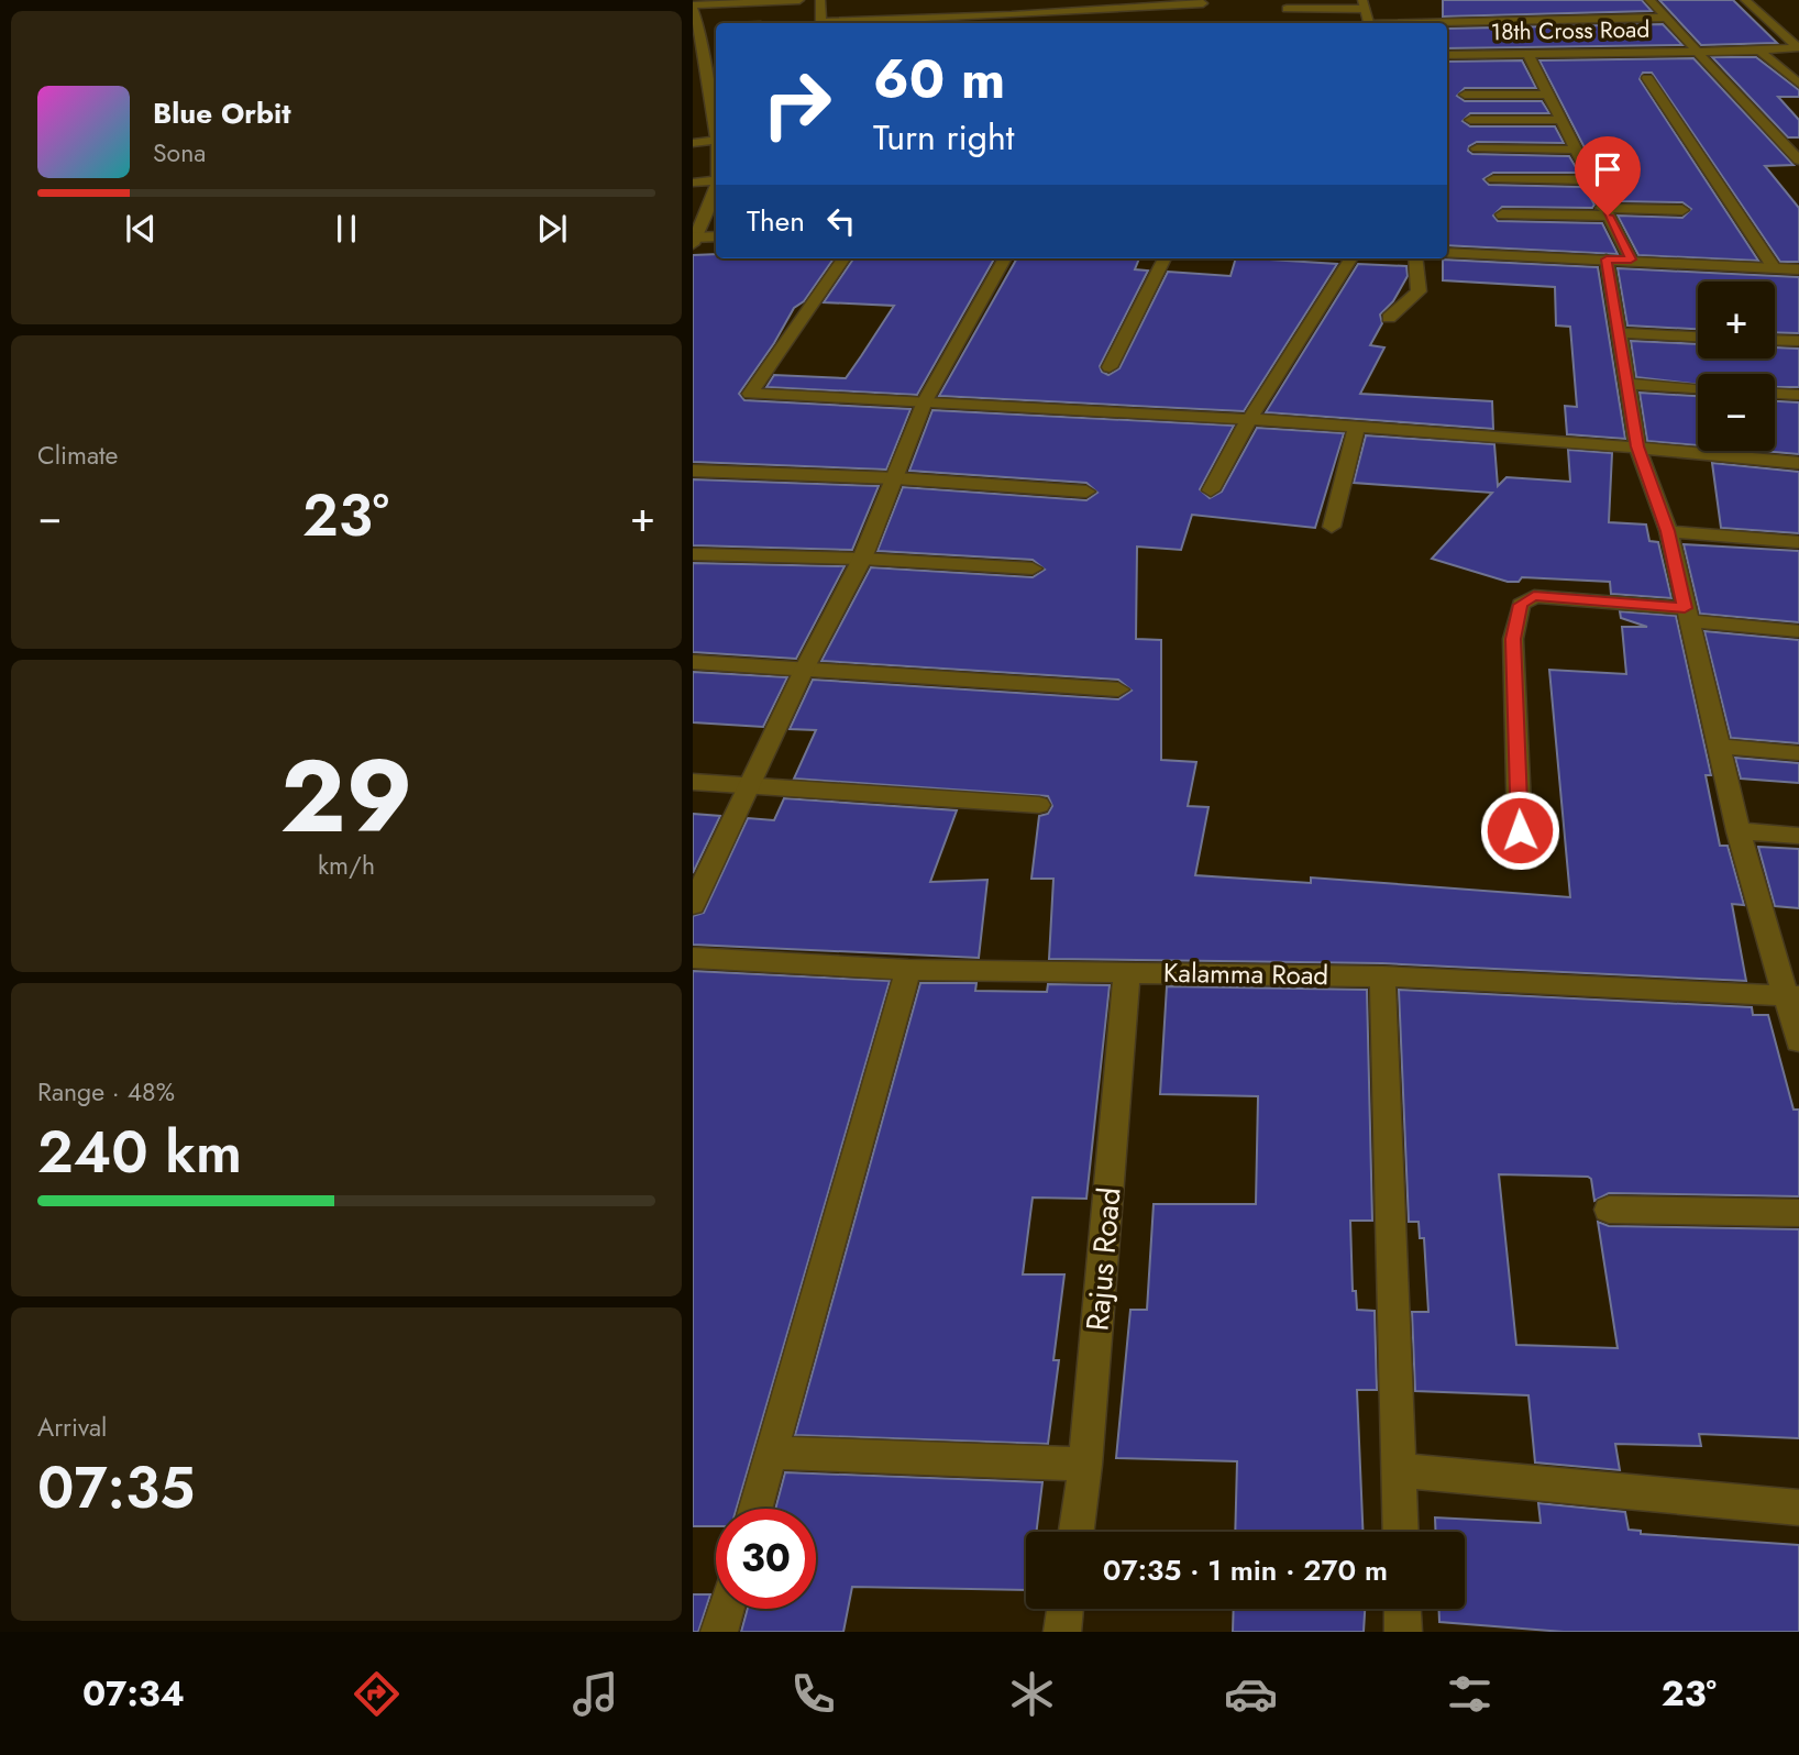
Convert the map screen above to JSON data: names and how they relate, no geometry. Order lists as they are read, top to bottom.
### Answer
{
  "streets": {
    "street": ["18th Cross Road", "Kalamma Road", "Rajus Road"]
  },
  "crossings": [
    ["Kalamma Road", "Rajus Road"]
  ],
  "page": {
    "turn": ["60 m", "Turn right"],
    "song": ["Blue Orbit", "Sona"],
    "then": "Then",
    "map_buttons": ["+", "−"],
    "tile": [
      "Climate",
      ["29", "km/h"],
      ["Range · 48%", "240 km"],
      ["Arrival", "07:35"]
    ],
    "heat": ["−", "23°", "+"],
    "limit": "30",
    "trip": "07:35 · 1 min · 270 m",
    "tabs": ["07:34", "23°"]
  }
}
